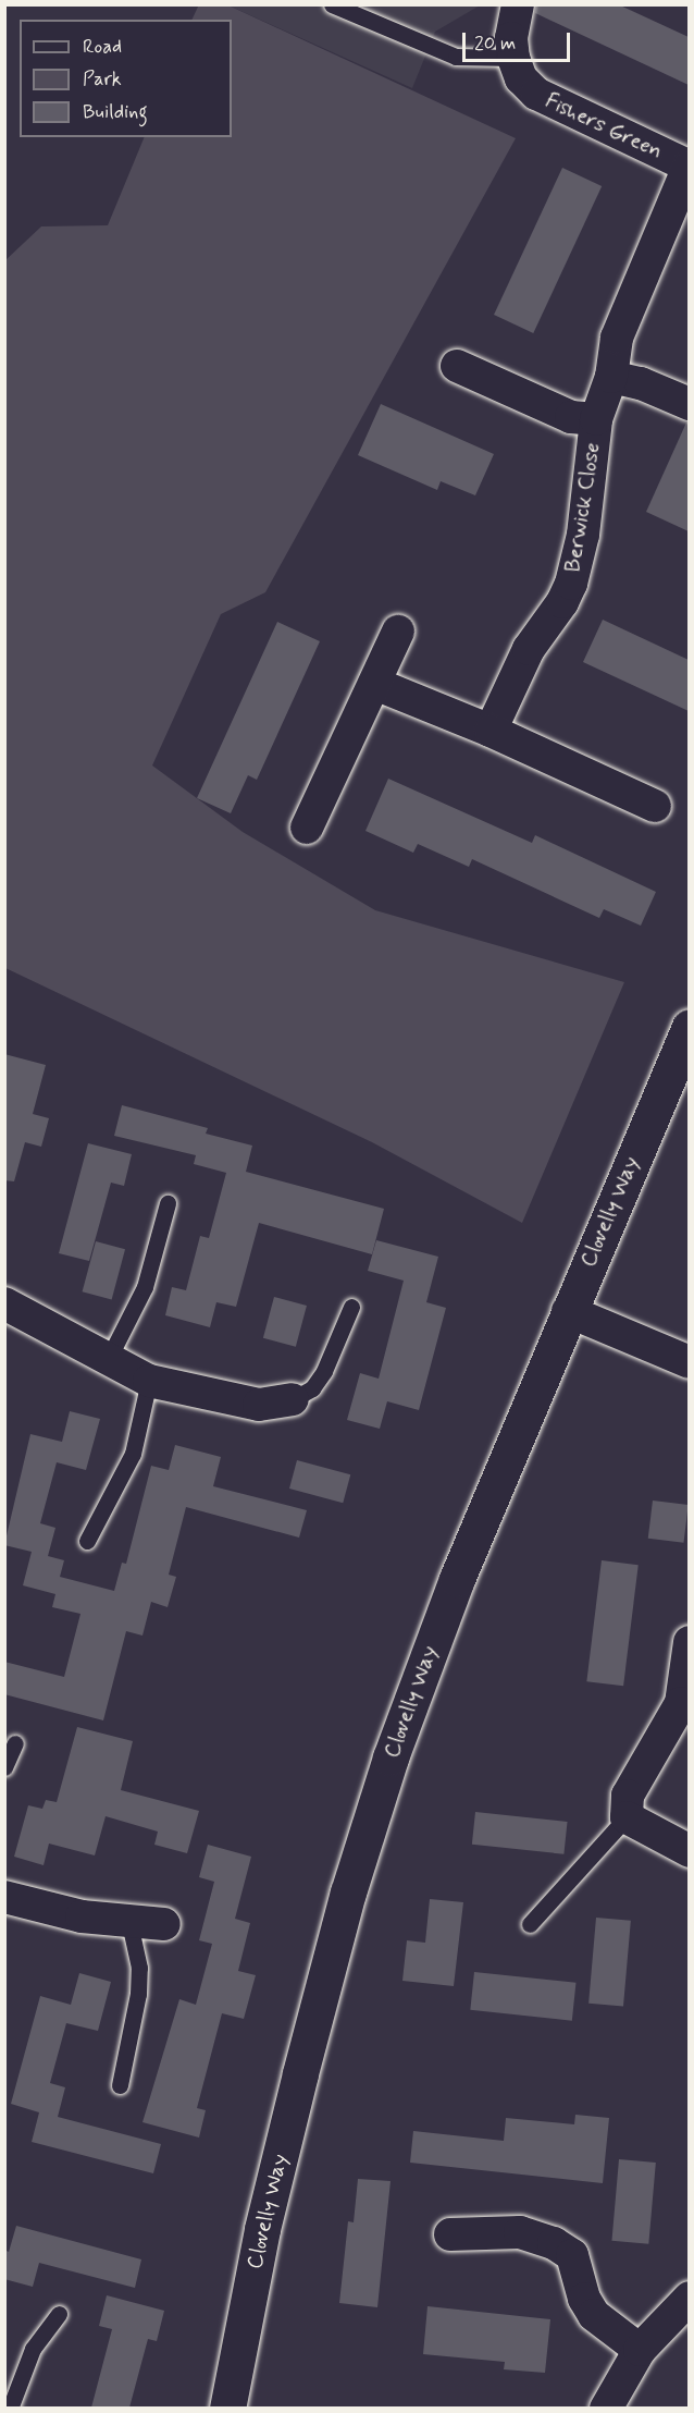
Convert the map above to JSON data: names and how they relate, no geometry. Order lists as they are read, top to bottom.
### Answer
{
  "streets": {
    "street": ["Fishers Green", "Berwick Close", "Clovelly Way"]
  },
  "crossings": [
    ["Fishers Green", "Berwick Close"]
  ],
  "legend": ["Road", "Park", "Building"],
  "scale_bar": "20 m"
}
